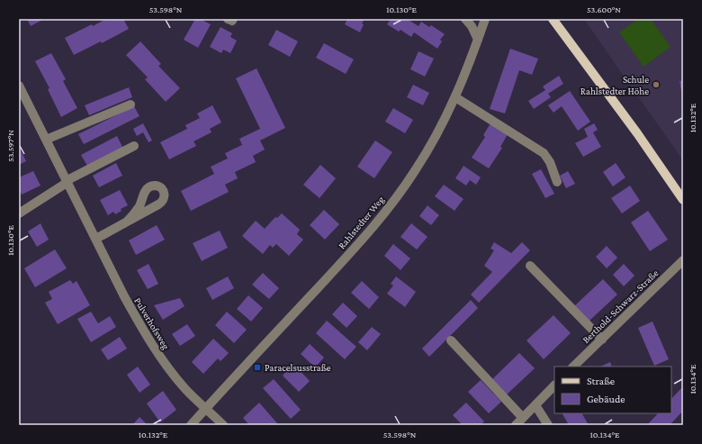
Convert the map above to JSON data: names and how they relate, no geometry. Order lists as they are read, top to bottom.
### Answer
{
  "streets": {
    "street": ["Rahlstedter Weg", "Berthold-Schwarz-Straße", "Pulverhofsweg"]
  },
  "crossings": [
    ["Rahlstedter Weg", "Pulverhofsweg"]
  ],
  "places": {
    "other": ["Schule Rahlstedter Höhe"],
    "transit": ["Paracelsusstraße"]
  },
  "legend": ["Straße", "Gebäude"],
  "coordinates": [
    "53.598°N",
    "10.130°E",
    "53.600°N",
    "10.132°E",
    "53.597°N",
    "10.134°E"
  ]
}
